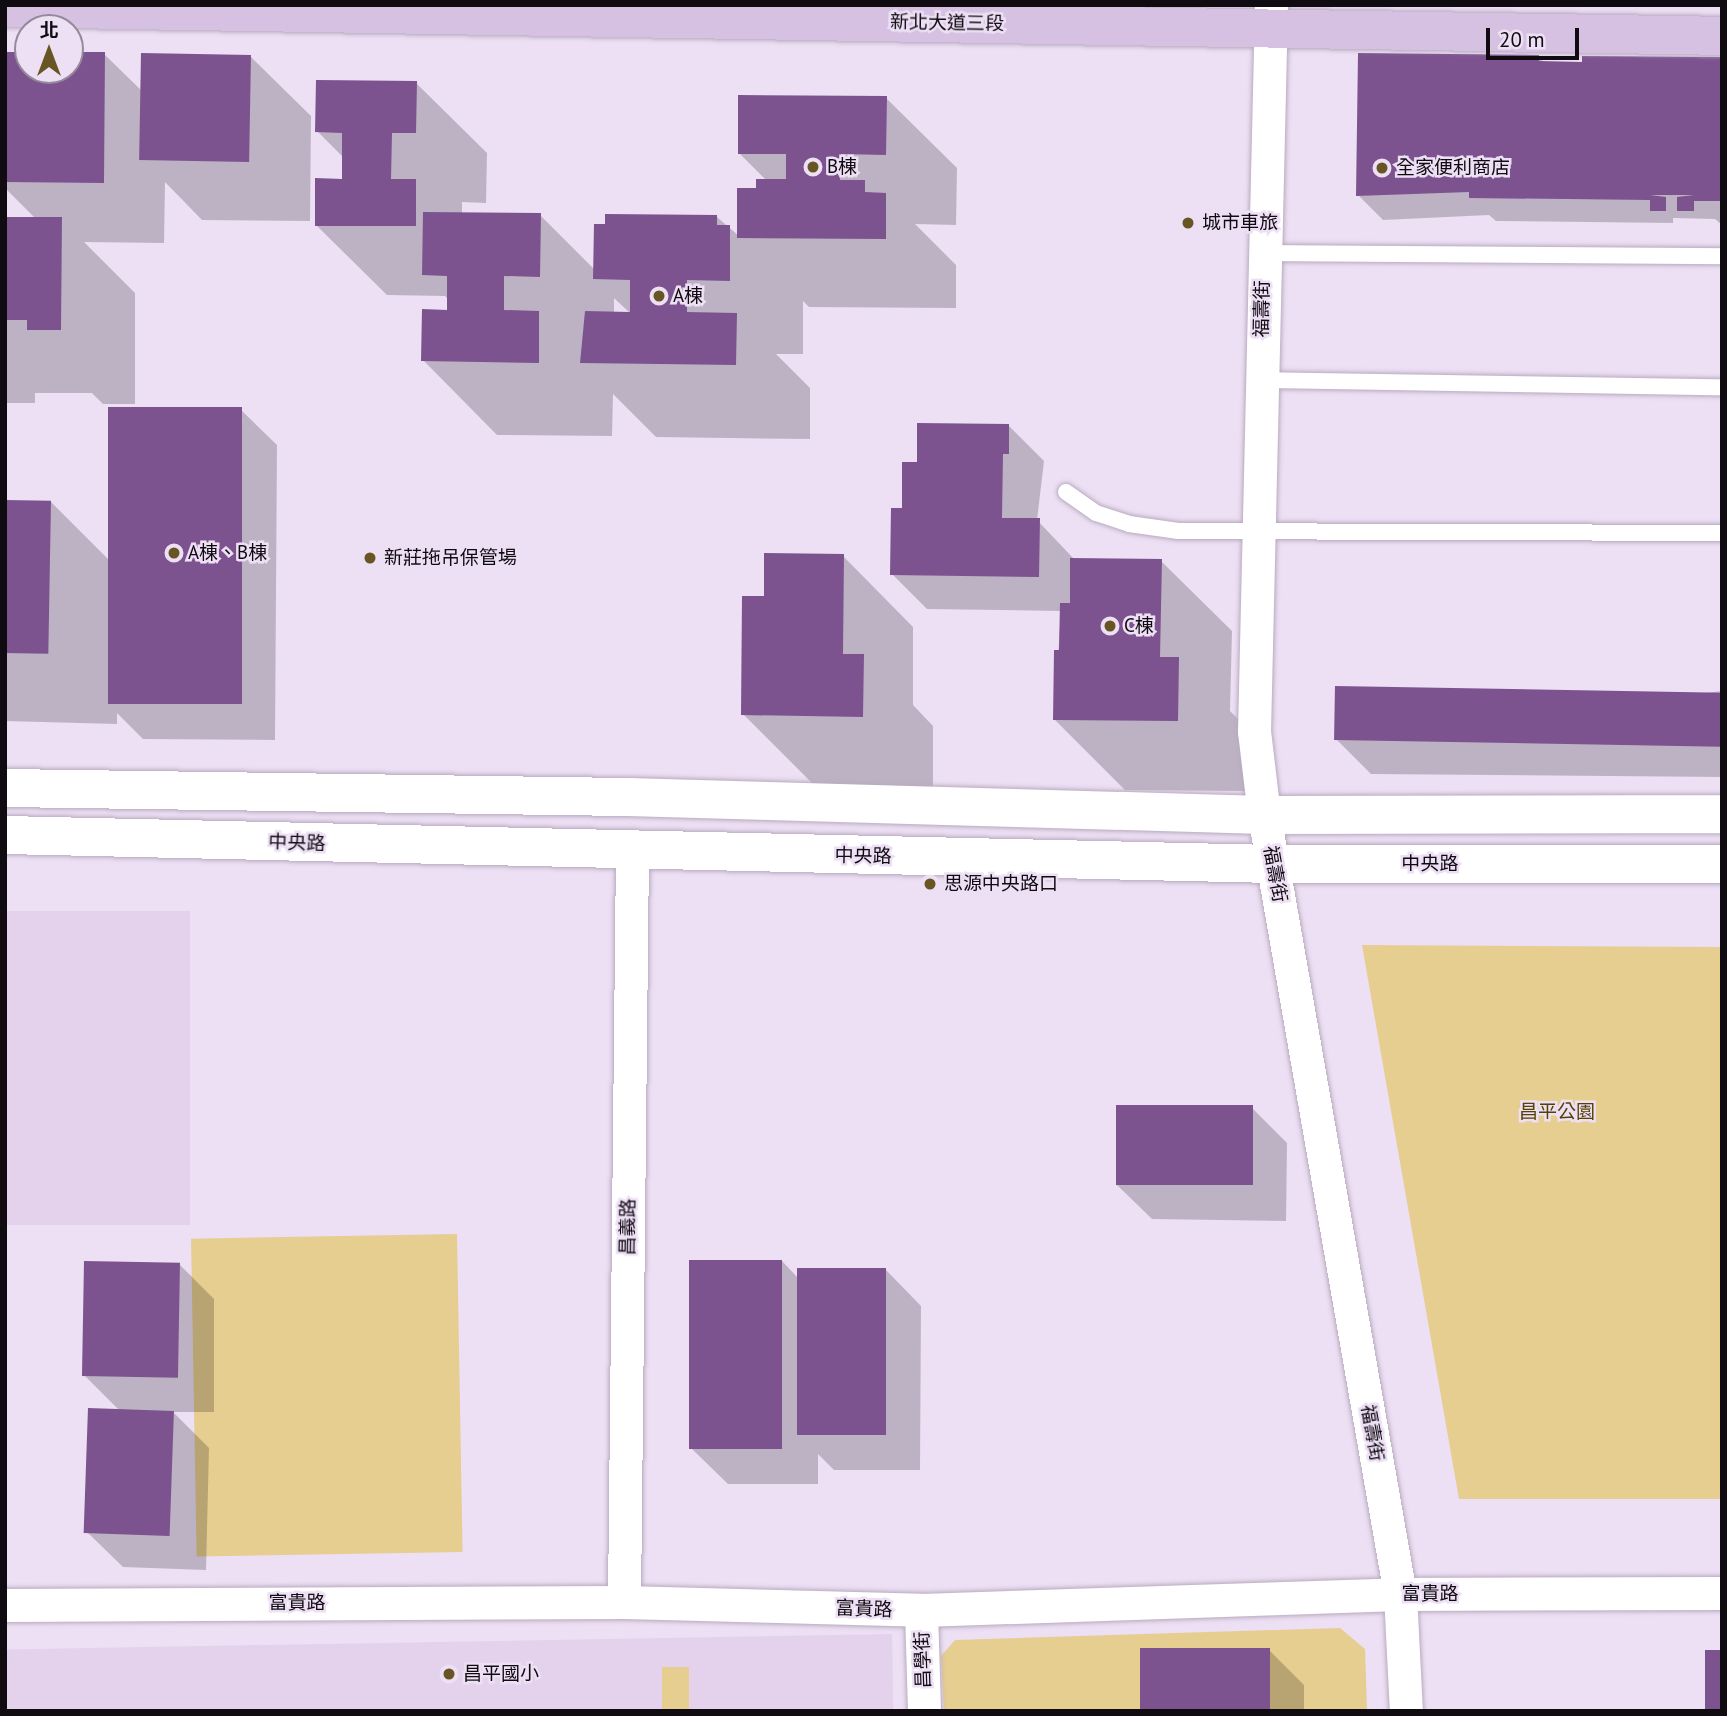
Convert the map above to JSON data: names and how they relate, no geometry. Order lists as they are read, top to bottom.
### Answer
{
  "streets": {
    "main road": ["新北大道三段"],
    "street": [
      "福壽街",
      "中央路",
      "昌義路",
      "富貴路",
      "昌學街"
    ]
  },
  "crossings": [
    ["新北大道三段", "福壽街"],
    ["福壽街", "中央路"],
    ["福壽街", "富貴路"],
    ["中央路", "昌義路"],
    ["昌義路", "富貴路"],
    ["富貴路", "昌學街"]
  ],
  "parks": ["昌平公園"],
  "places": [
    "B棟",
    "全家便利商店",
    "城市車旅",
    "A棟",
    "A棟、B棟",
    "新莊拖吊保管場",
    "C棟",
    "思源中央路口",
    "昌平國小"
  ],
  "scale_bar": "20 m",
  "north": "top"
}
